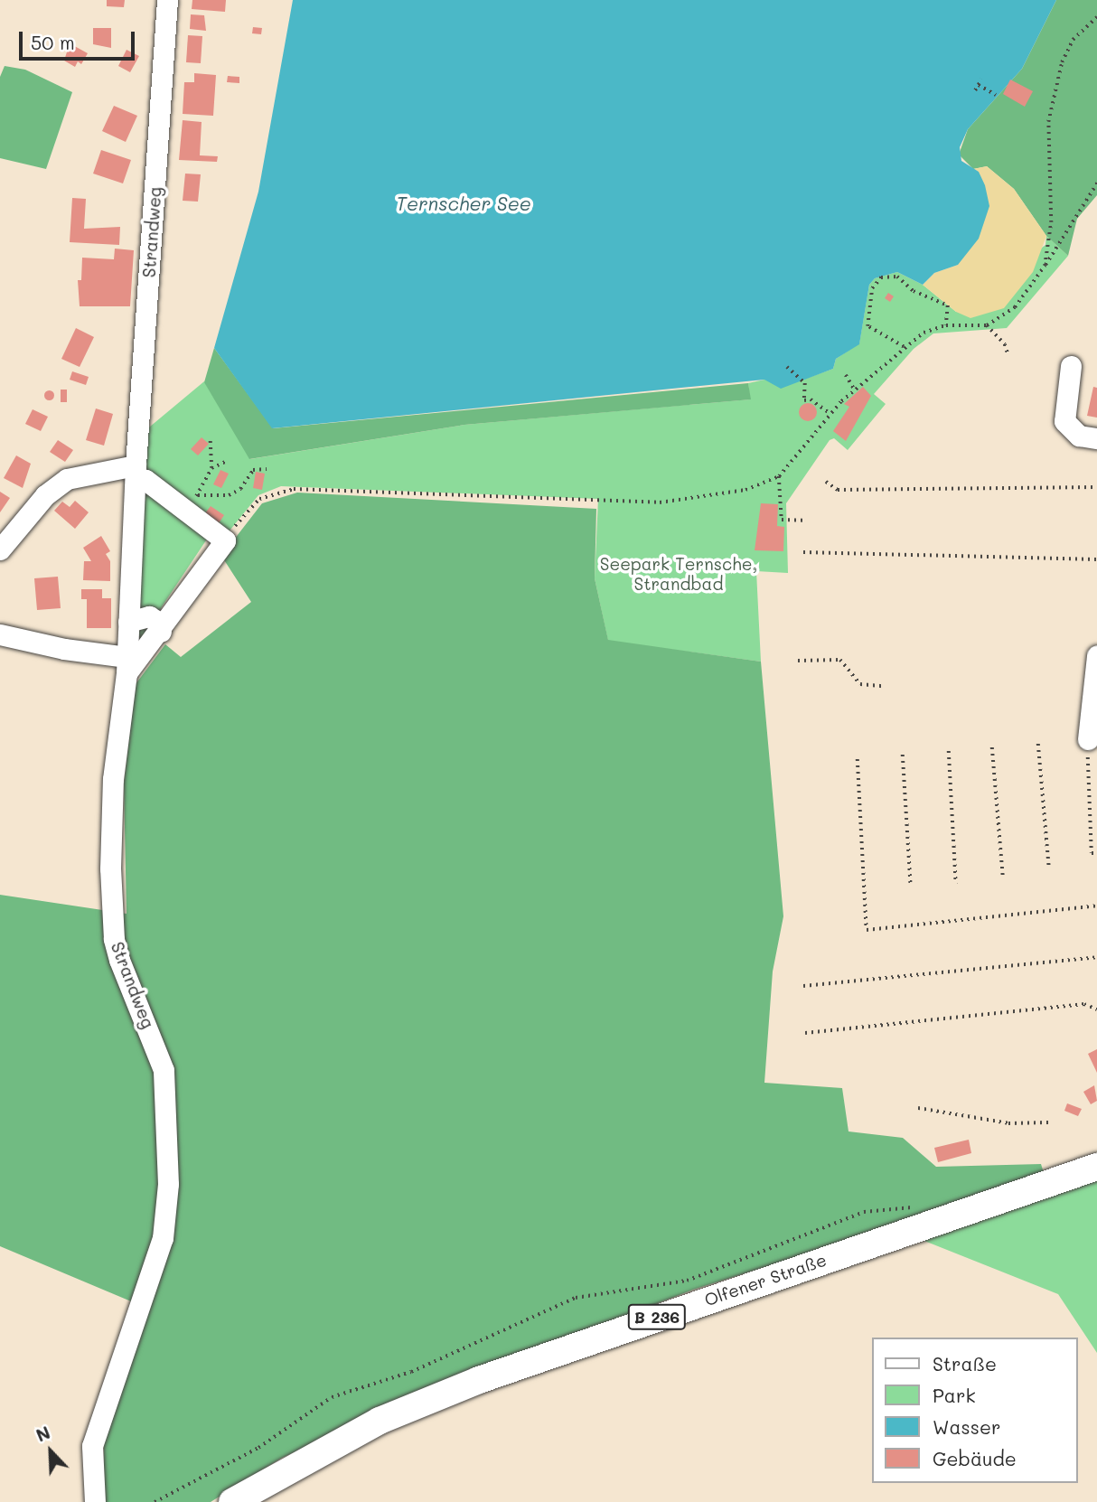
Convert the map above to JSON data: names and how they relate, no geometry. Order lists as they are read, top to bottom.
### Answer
{
  "streets": {
    "main road": ["Olfener Straße", "B 236"],
    "street": ["Strandweg"]
  },
  "water": ["Ternscher See"],
  "parks": ["Seepark Ternsche, Strandbad"],
  "legend": [
    "Straße",
    "Park",
    "Wasser",
    "Gebäude"
  ],
  "scale_bar": "50 m",
  "north": "top left"
}
